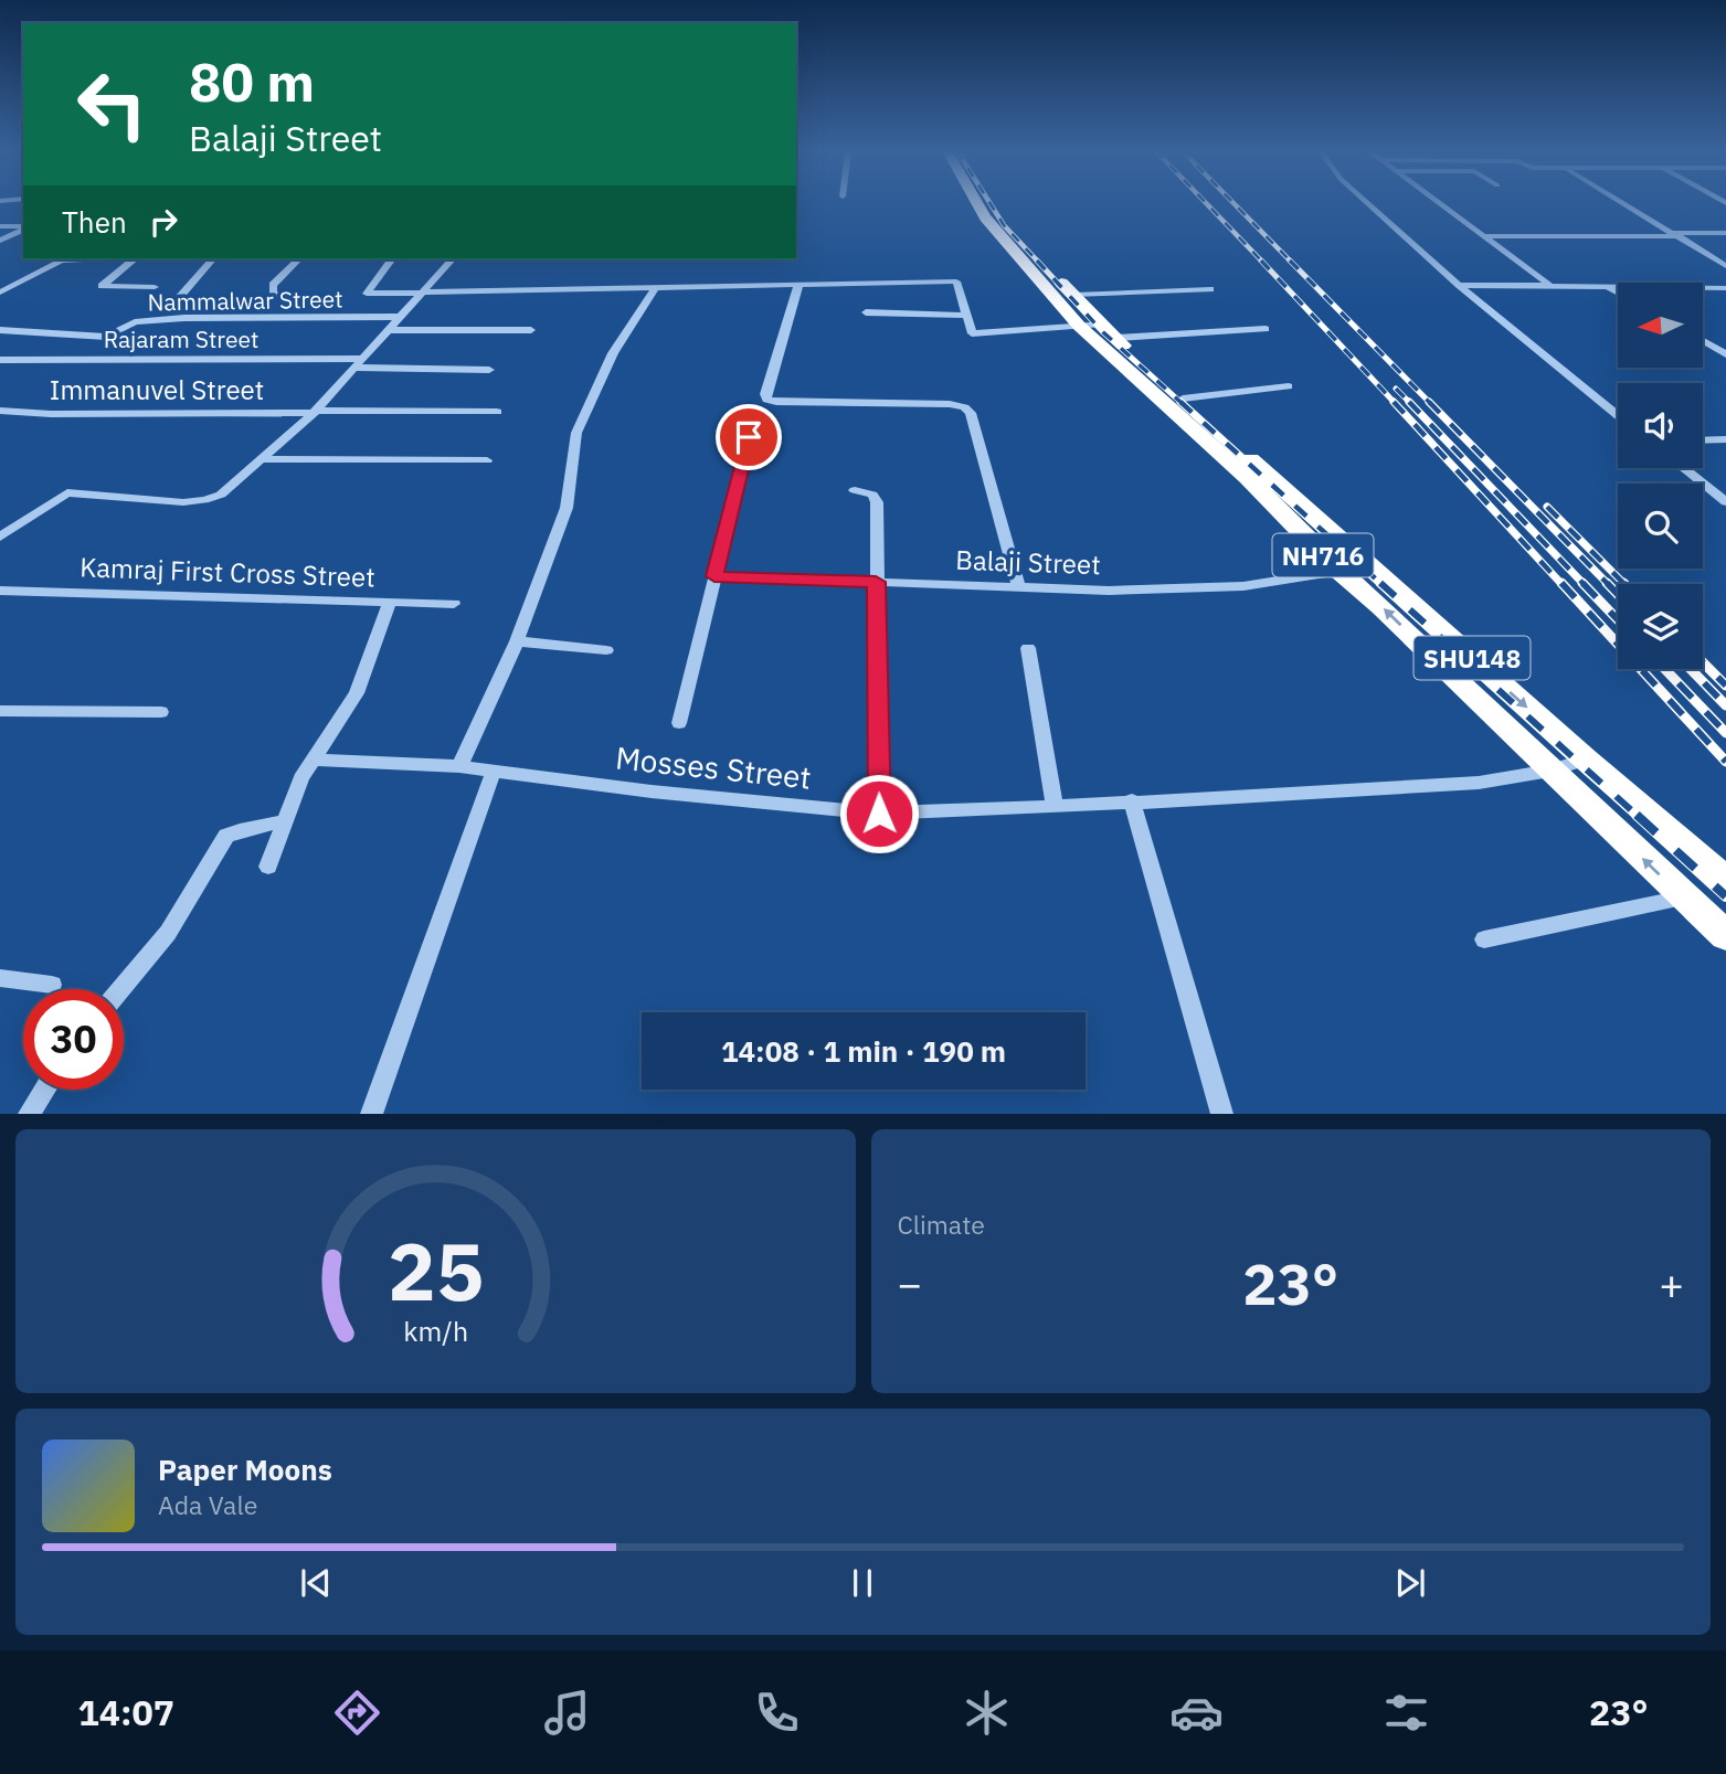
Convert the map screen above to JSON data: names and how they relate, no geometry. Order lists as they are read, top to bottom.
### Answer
{
  "streets": {
    "highway": ["NH716", "SHU148"],
    "street": [
      "Nammalwar Street",
      "Rajaram Street",
      "Immanuvel Street",
      "Balaji Street",
      "Kamraj First Cross Street",
      "Mosses Street"
    ]
  },
  "crossings": [
    ["NH716", "Balaji Street"],
    ["NH716", "SHU148"]
  ],
  "north": "left",
  "page": {
    "turn": ["80 m", "Balaji Street"],
    "then": "Then",
    "limit": "30",
    "trip": "14:08 · 1 min · 190 m",
    "tile": "Climate",
    "heat": ["−", "23°", "+"],
    "song": ["Paper Moons", "Ada Vale"],
    "tabs": ["14:07", "23°"],
    "gauge": ["25", "km/h"]
  }
}
